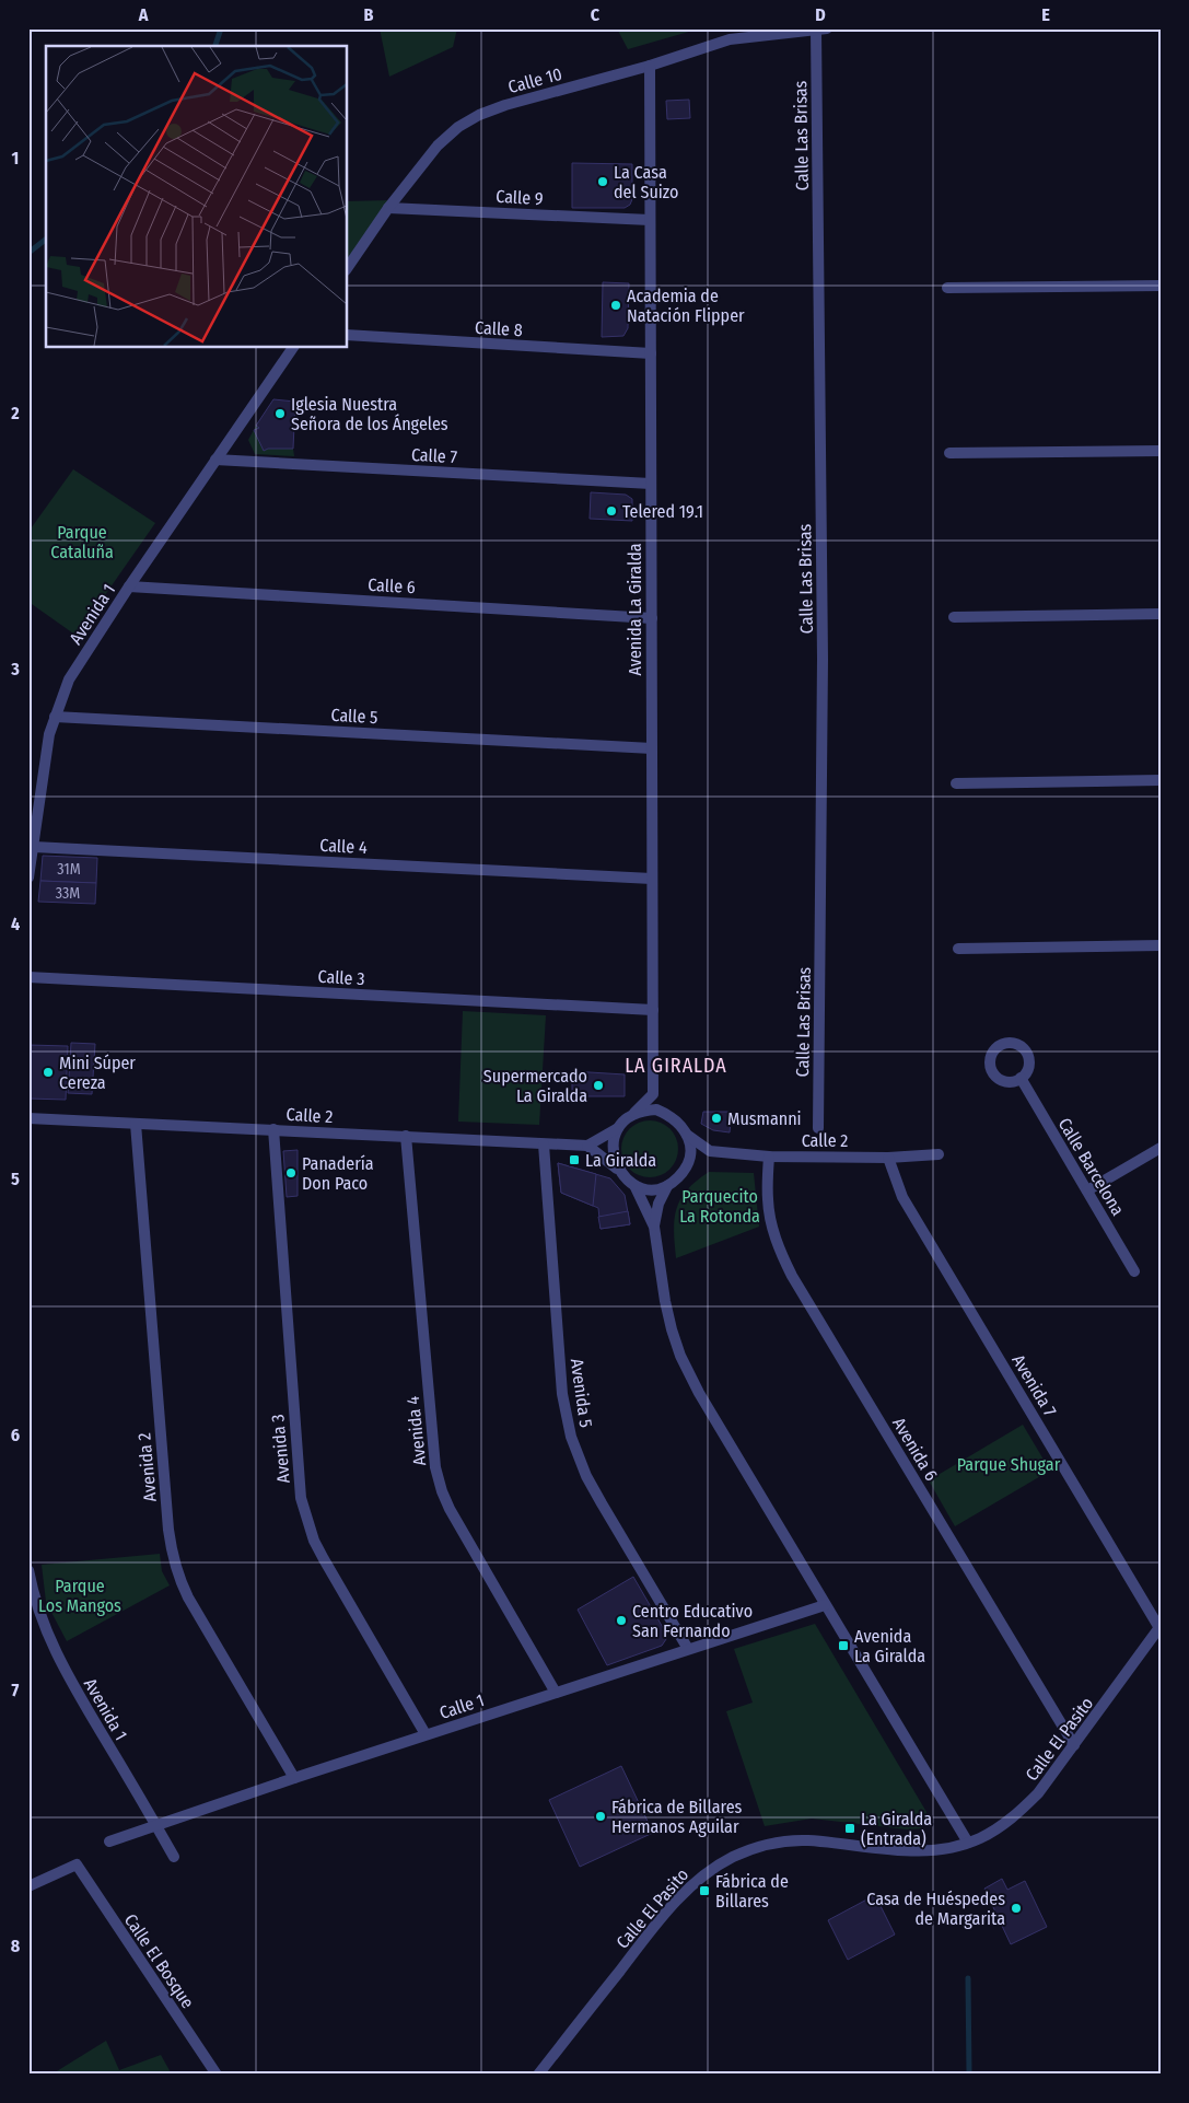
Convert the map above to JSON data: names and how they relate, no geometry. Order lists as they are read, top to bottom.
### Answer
{
  "streets": {
    "street": [
      "Calle 10",
      "Calle Las Brisas",
      "Calle 9",
      "Calle 8",
      "Calle 7",
      "Calle 6",
      "Avenida La Giralda",
      "Avenida 1",
      "Calle 5",
      "Calle 4",
      "Calle 3",
      "Calle 2",
      "Calle Barcelona",
      "Avenida 7",
      "Avenida 5",
      "Avenida 4",
      "Avenida 3",
      "Avenida 6",
      "Avenida 2",
      "Calle 1",
      "Calle El Pasito",
      "Calle El Bosque"
    ]
  },
  "crossings": [
    ["Calle 10", "Calle 9"],
    ["Calle 10", "Avenida La Giralda"],
    ["Calle 9", "Avenida La Giralda"],
    ["Calle 8", "Avenida La Giralda"],
    ["Calle 7", "Avenida La Giralda"],
    ["Calle 7", "Avenida 1"],
    ["Calle 6", "Avenida La Giralda"],
    ["Calle 6", "Avenida 1"],
    ["Avenida La Giralda", "Calle 5"],
    ["Avenida La Giralda", "Calle 4"],
    ["Avenida La Giralda", "Calle 3"],
    ["Avenida 1", "Calle 5"],
    ["Avenida 1", "Calle 4"],
    ["Avenida 1", "Calle 1"],
    ["Calle 2", "Avenida 7"],
    ["Calle 2", "Avenida 5"],
    ["Calle 2", "Avenida 4"],
    ["Calle 2", "Avenida 3"],
    ["Calle 2", "Avenida 6"],
    ["Calle 2", "Avenida 2"],
    ["Avenida 7", "Calle El Pasito"],
    ["Avenida 5", "Calle 1"],
    ["Avenida 4", "Calle 1"],
    ["Avenida 3", "Calle 1"],
    ["Avenida 6", "Calle El Pasito"],
    ["Avenida 2", "Calle 1"]
  ],
  "districts": ["LA GIRALDA"],
  "parks": [
    "Parque Cataluña",
    "Parquecito La Rotonda",
    "Parque Shugar",
    "Parque Los Mangos"
  ],
  "places": {
    "other": [
      "La Casa del Suizo",
      "Academia de Natación Flipper",
      "Iglesia Nuestra Señora de los Ángeles",
      "Telered 19.1",
      "Mini Súper Cereza",
      "Supermercado La Giralda",
      "Musmanni",
      "Panadería Don Paco",
      "Centro Educativo San Fernando",
      "Fábrica de Billares Hermanos Aguilar",
      "Casa de Huéspedes de Margarita"
    ],
    "transit": [
      "La Giralda",
      "Avenida La Giralda",
      "La Giralda (Entrada)",
      "Fábrica de Billares"
    ]
  },
  "house_numbers": ["31M", "33M"],
  "grid": {
    "columns": [
      "A",
      "B",
      "C",
      "D",
      "E"
    ],
    "rows": [
      "1",
      "2",
      "3",
      "4",
      "5",
      "6",
      "7",
      "8"
    ]
  }
}
